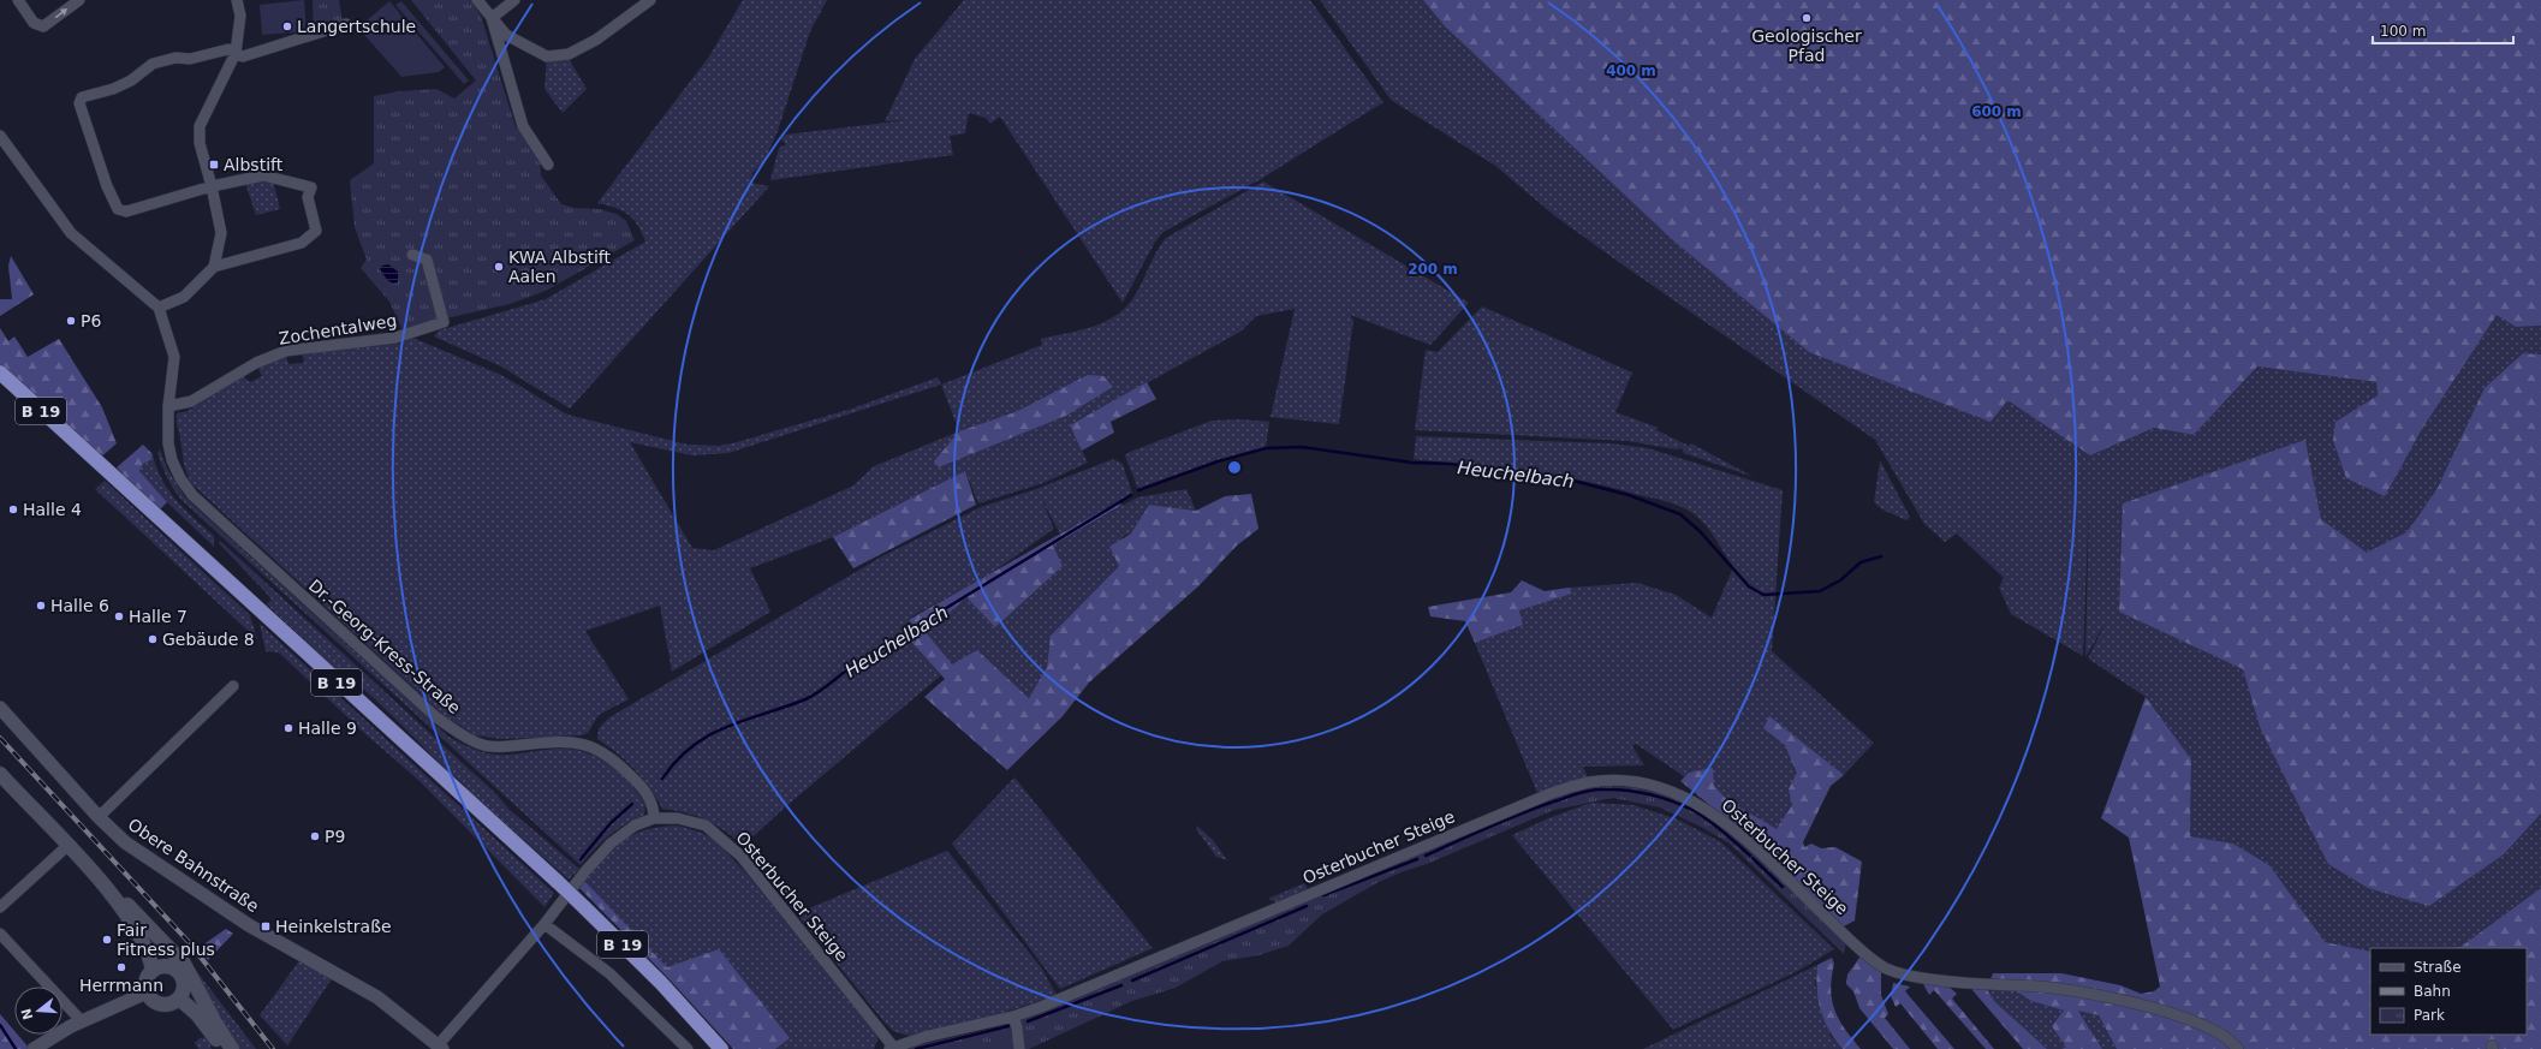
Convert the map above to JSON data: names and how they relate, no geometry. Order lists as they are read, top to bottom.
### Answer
{
  "streets": {
    "highway": ["B 19"],
    "street": [
      "Zochentalweg",
      "Dr.-Georg-Kress-Straße",
      "Osterbucher Steige",
      "Obere Bahnstraße"
    ]
  },
  "crossings": [
    ["Zochentalweg", "Dr.-Georg-Kress-Straße"],
    ["Dr.-Georg-Kress-Straße", "Osterbucher Steige"],
    ["Osterbucher Steige", "Obere Bahnstraße"]
  ],
  "water": ["Heuchelbach"],
  "places": {
    "other": [
      "Geologischer Pfad",
      "Langertschule",
      "KWA Albstift Aalen",
      "P6",
      "Halle 4",
      "Halle 6",
      "Halle 7",
      "Gebäude 8",
      "Halle 9",
      "P9",
      "Fair Fitness plus",
      "Herrmann"
    ],
    "transit": ["Albstift", "Heinkelstraße"]
  },
  "legend": ["Straße", "Bahn", "Park"],
  "scale_bar": "100 m",
  "north": "left",
  "rings": ["400 m", "600 m", "200 m"]
}
